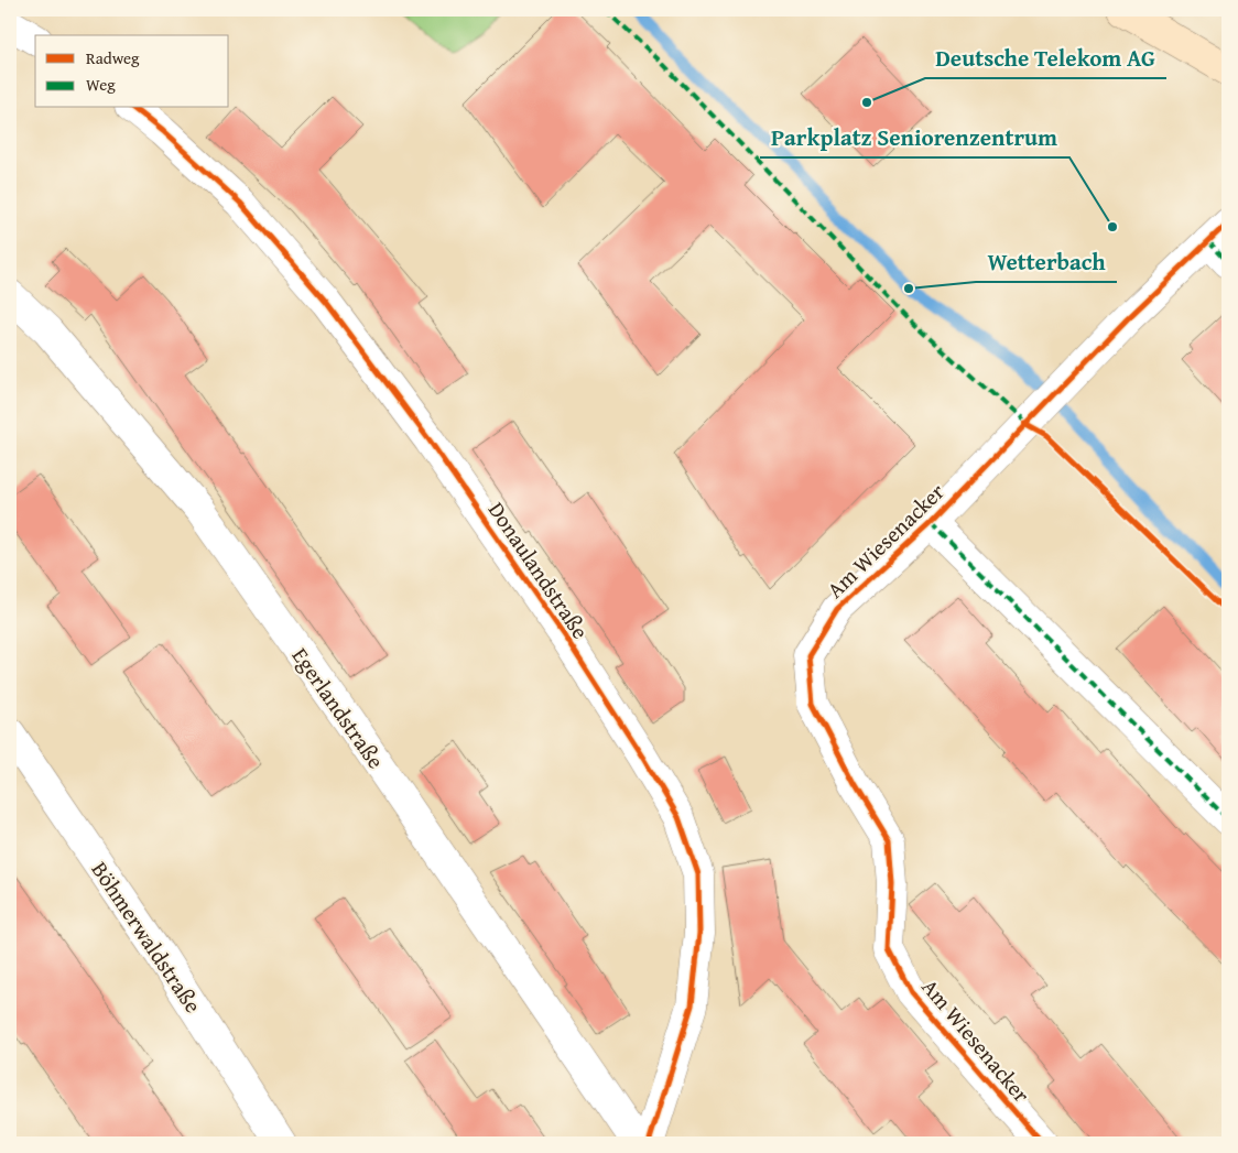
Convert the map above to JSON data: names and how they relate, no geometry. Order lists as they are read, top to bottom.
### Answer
{
  "streets": {
    "street": [
      "Am Wiesenacker",
      "Donaulandstraße",
      "Egerlandstraße",
      "Böhmerwaldstraße"
    ]
  },
  "places": ["Deutsche Telekom AG", "Parkplatz Seniorenzentrum", "Wetterbach"],
  "legend": ["Radweg", "Weg"]
}
